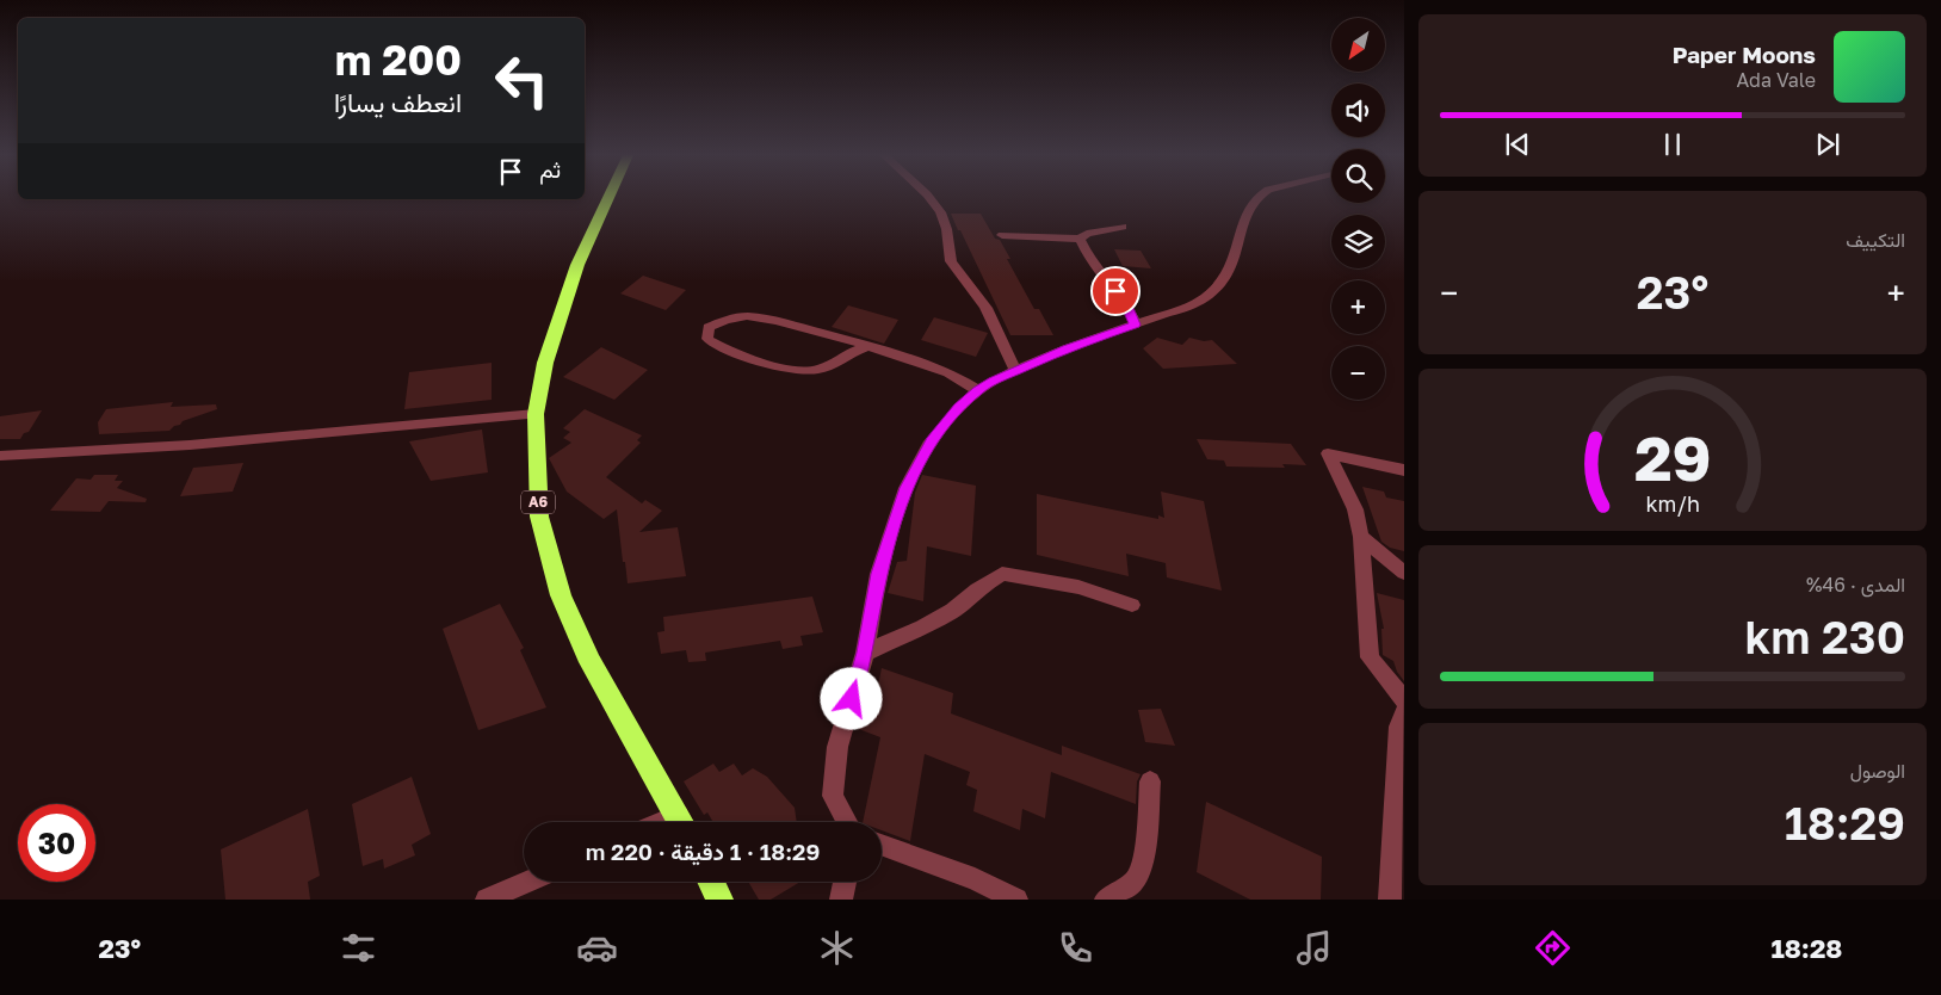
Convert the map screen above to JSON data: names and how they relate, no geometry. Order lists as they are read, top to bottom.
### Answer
{
  "streets": {
    "highway": ["A6"]
  },
  "north": "bottom left",
  "page": {
    "map_buttons": ["+", "−"],
    "turn": ["200 m", "انعطف يسارًا"],
    "song": ["Paper Moons", "Ada Vale"],
    "then": "ثم",
    "tile": [
      "التكييف",
      ["المدى · 46%", "230 km"],
      ["الوصول", "18:29"]
    ],
    "heat": ["−", "23°", "+"],
    "limit": "30",
    "trip": "18:29 · 1 دقيقة · 220 m",
    "tabs": ["18:28", "23°"],
    "gauge": ["29", "km/h"]
  }
}
